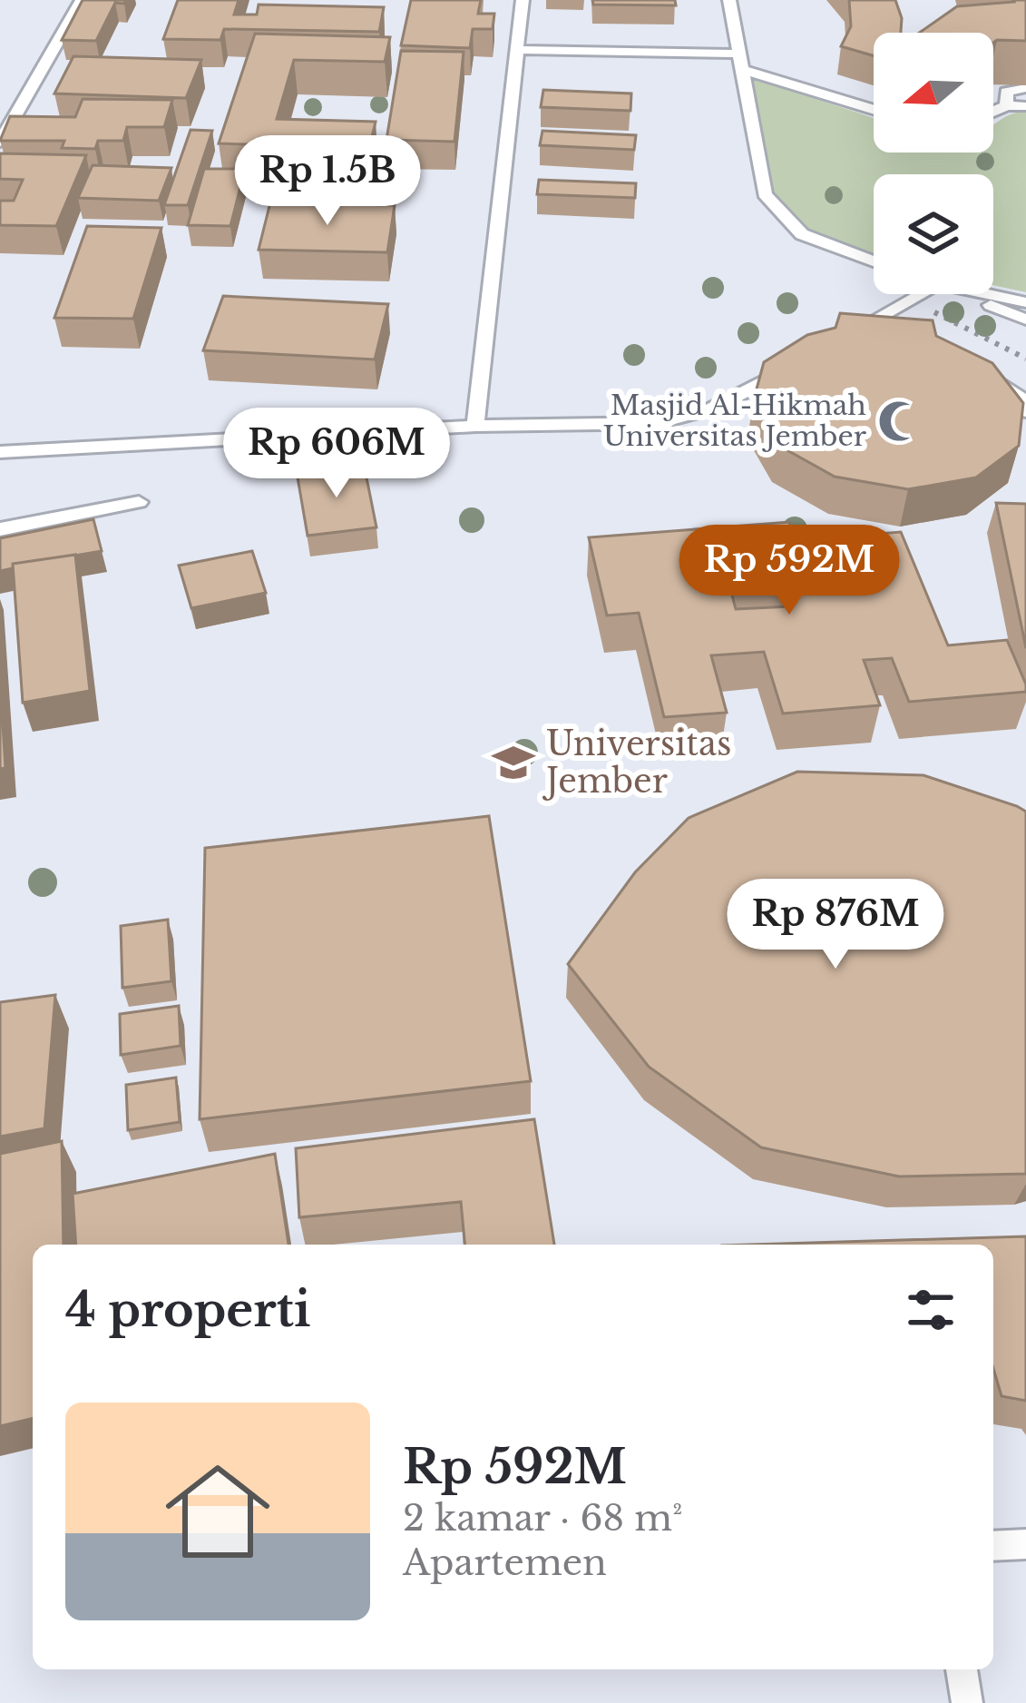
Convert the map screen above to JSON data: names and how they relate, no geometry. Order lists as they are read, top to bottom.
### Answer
{
  "places": {
    "mosque": ["Masjid Al-Hikmah Universitas Jember"],
    "school or university": ["Universitas Jember"]
  },
  "north": "left",
  "page": {
    "price": [
      "Rp 1.5B",
      "Rp 606M",
      "Rp 592M",
      "Rp 876M"
    ],
    "heading": "4 properti",
    "list": [
      {
        "name": "Rp 592M",
        "note": "2 kamar · 68 m² · Apartemen"
      }
    ]
  }
}
